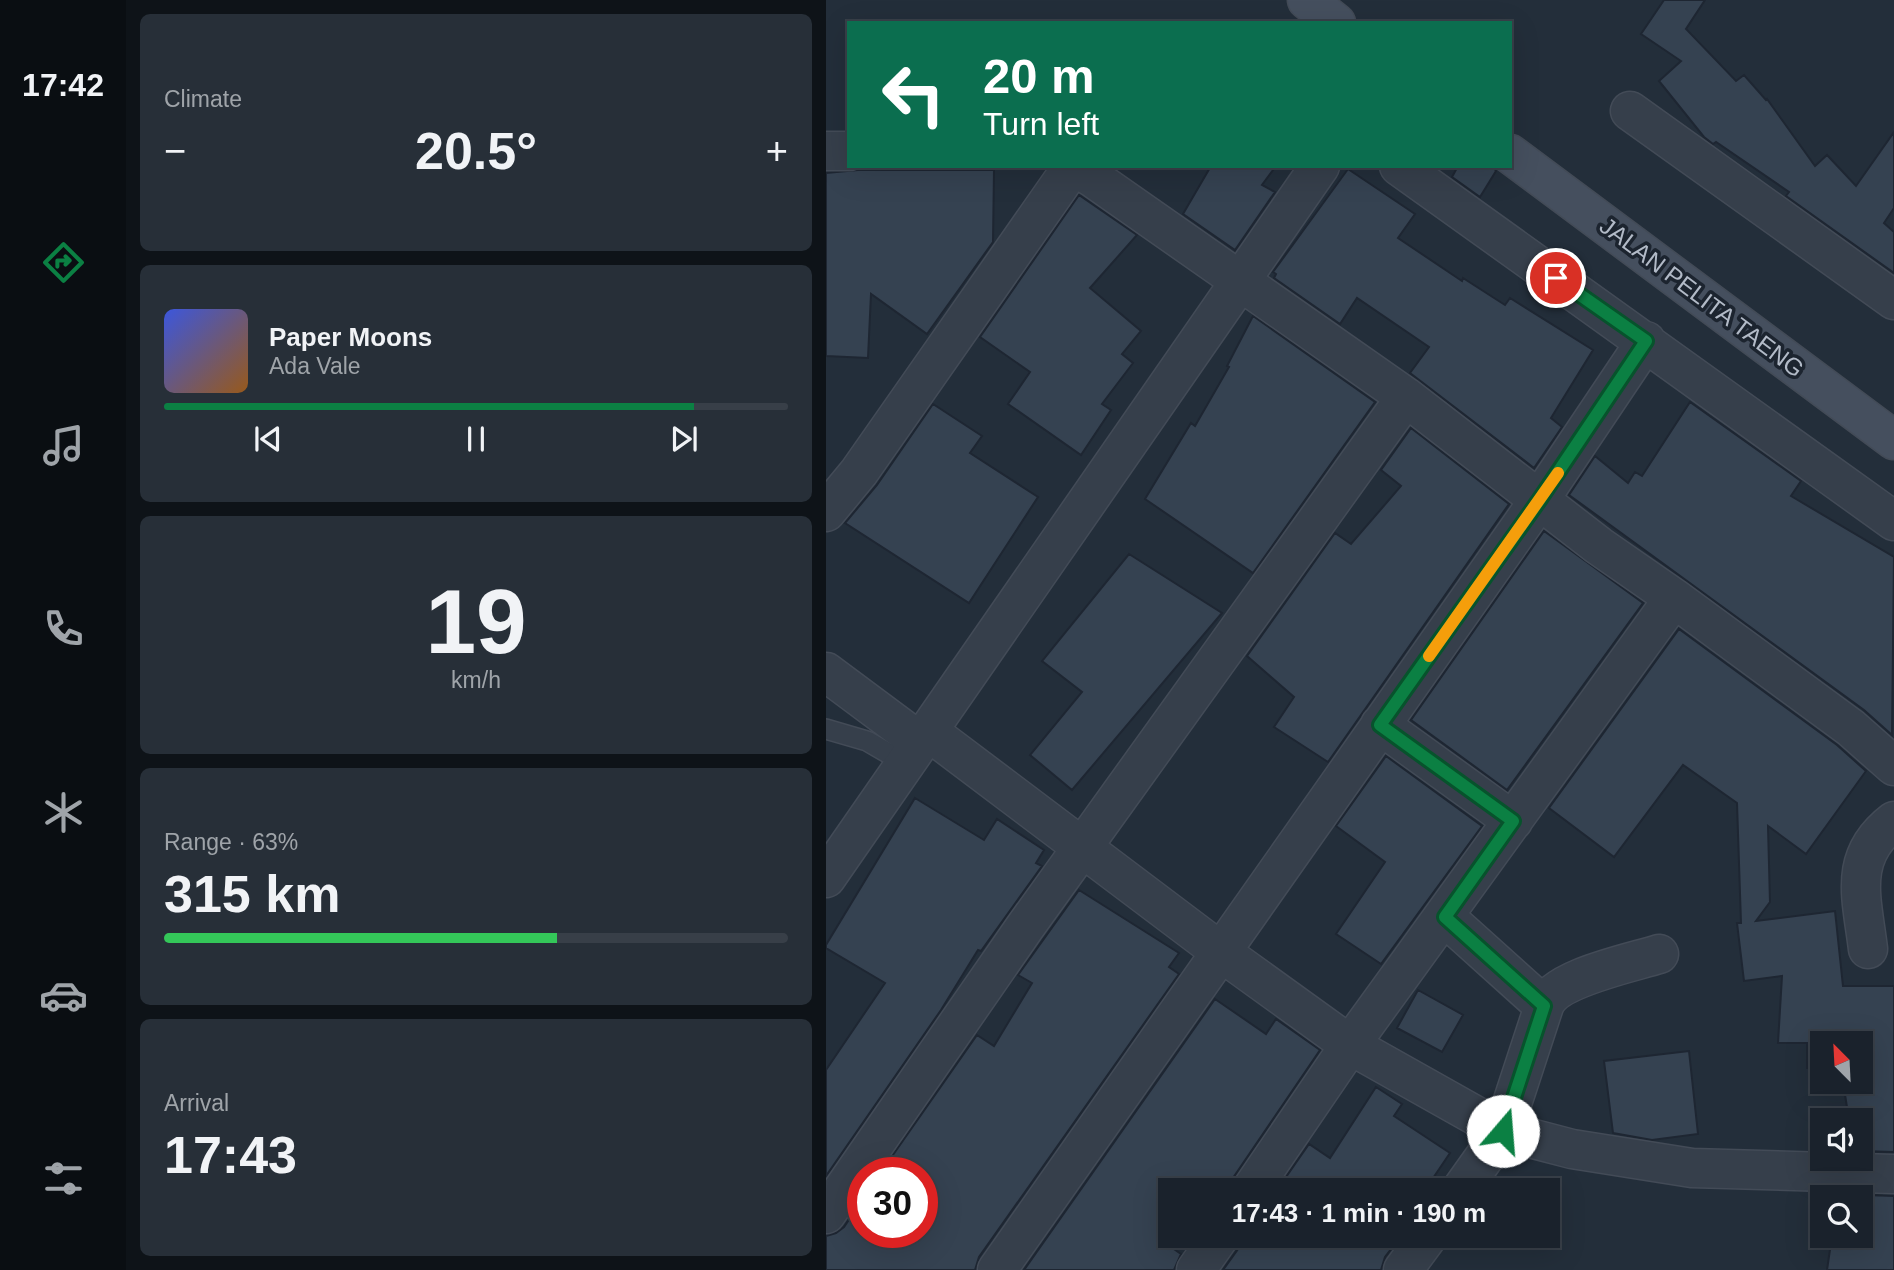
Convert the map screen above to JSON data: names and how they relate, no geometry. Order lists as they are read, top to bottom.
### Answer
{
  "streets": {
    "street": ["JALAN PELITA TAENG"]
  },
  "north": "top left",
  "page": {
    "tabs": "17:42",
    "tile": [
      "Climate",
      ["19", "km/h"],
      ["Range · 63%", "315 km"],
      ["Arrival", "17:43"]
    ],
    "turn": ["20 m", "Turn left"],
    "heat": ["−", "20.5°", "+"],
    "song": ["Paper Moons", "Ada Vale"],
    "limit": "30",
    "trip": "17:43 · 1 min · 190 m"
  }
}
